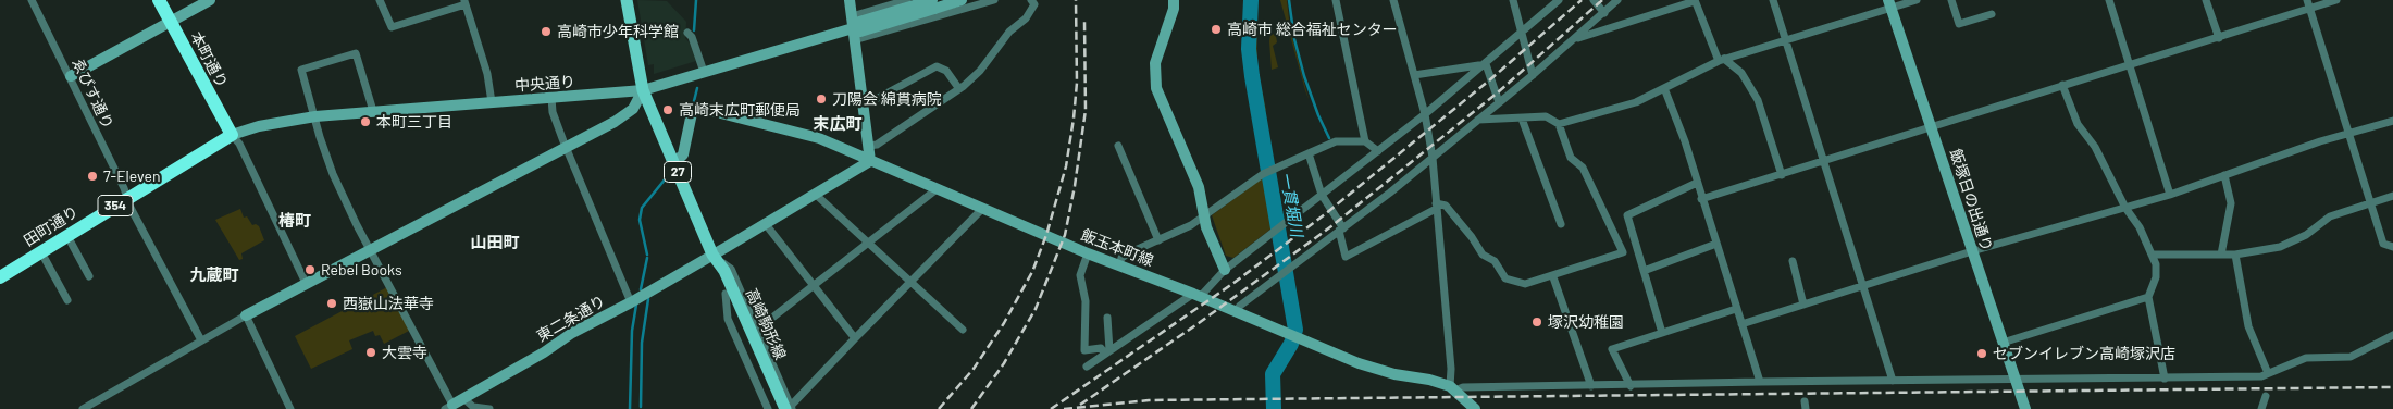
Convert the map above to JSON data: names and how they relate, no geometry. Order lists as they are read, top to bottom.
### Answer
{
  "streets": {
    "highway": ["本町通り", "354", "田町通り"],
    "main road": ["27", "高崎駒形線"],
    "street": [
      "中央通り",
      "ゑびす通り",
      "飯塚日の出通り",
      "飯玉本町線",
      "東二条通り"
    ]
  },
  "crossings": [
    ["本町通り", "中央通り"],
    ["本町通り", "田町通り"],
    ["中央通り", "田町通り"],
    ["中央通り", "高崎駒形線"],
    ["ゑびす通り", "田町通り"],
    ["飯玉本町線", "東二条通り"],
    ["飯玉本町線", "高崎駒形線"],
    ["東二条通り", "高崎駒形線"]
  ],
  "districts": [
    "末広町",
    "椿町",
    "山田町",
    "九蔵町"
  ],
  "water": ["一貫堀川"],
  "places": [
    "高崎市 総合福祉センター",
    "高崎市少年科学館",
    "刀陽会 綿貫病院",
    "高崎末広町郵便局",
    "本町三丁目",
    "7-Eleven",
    "Rebel Books",
    "西嶽山法華寺",
    "塚沢幼稚園",
    "大雲寺",
    "セブンイレブン高崎塚沢店"
  ]
}
